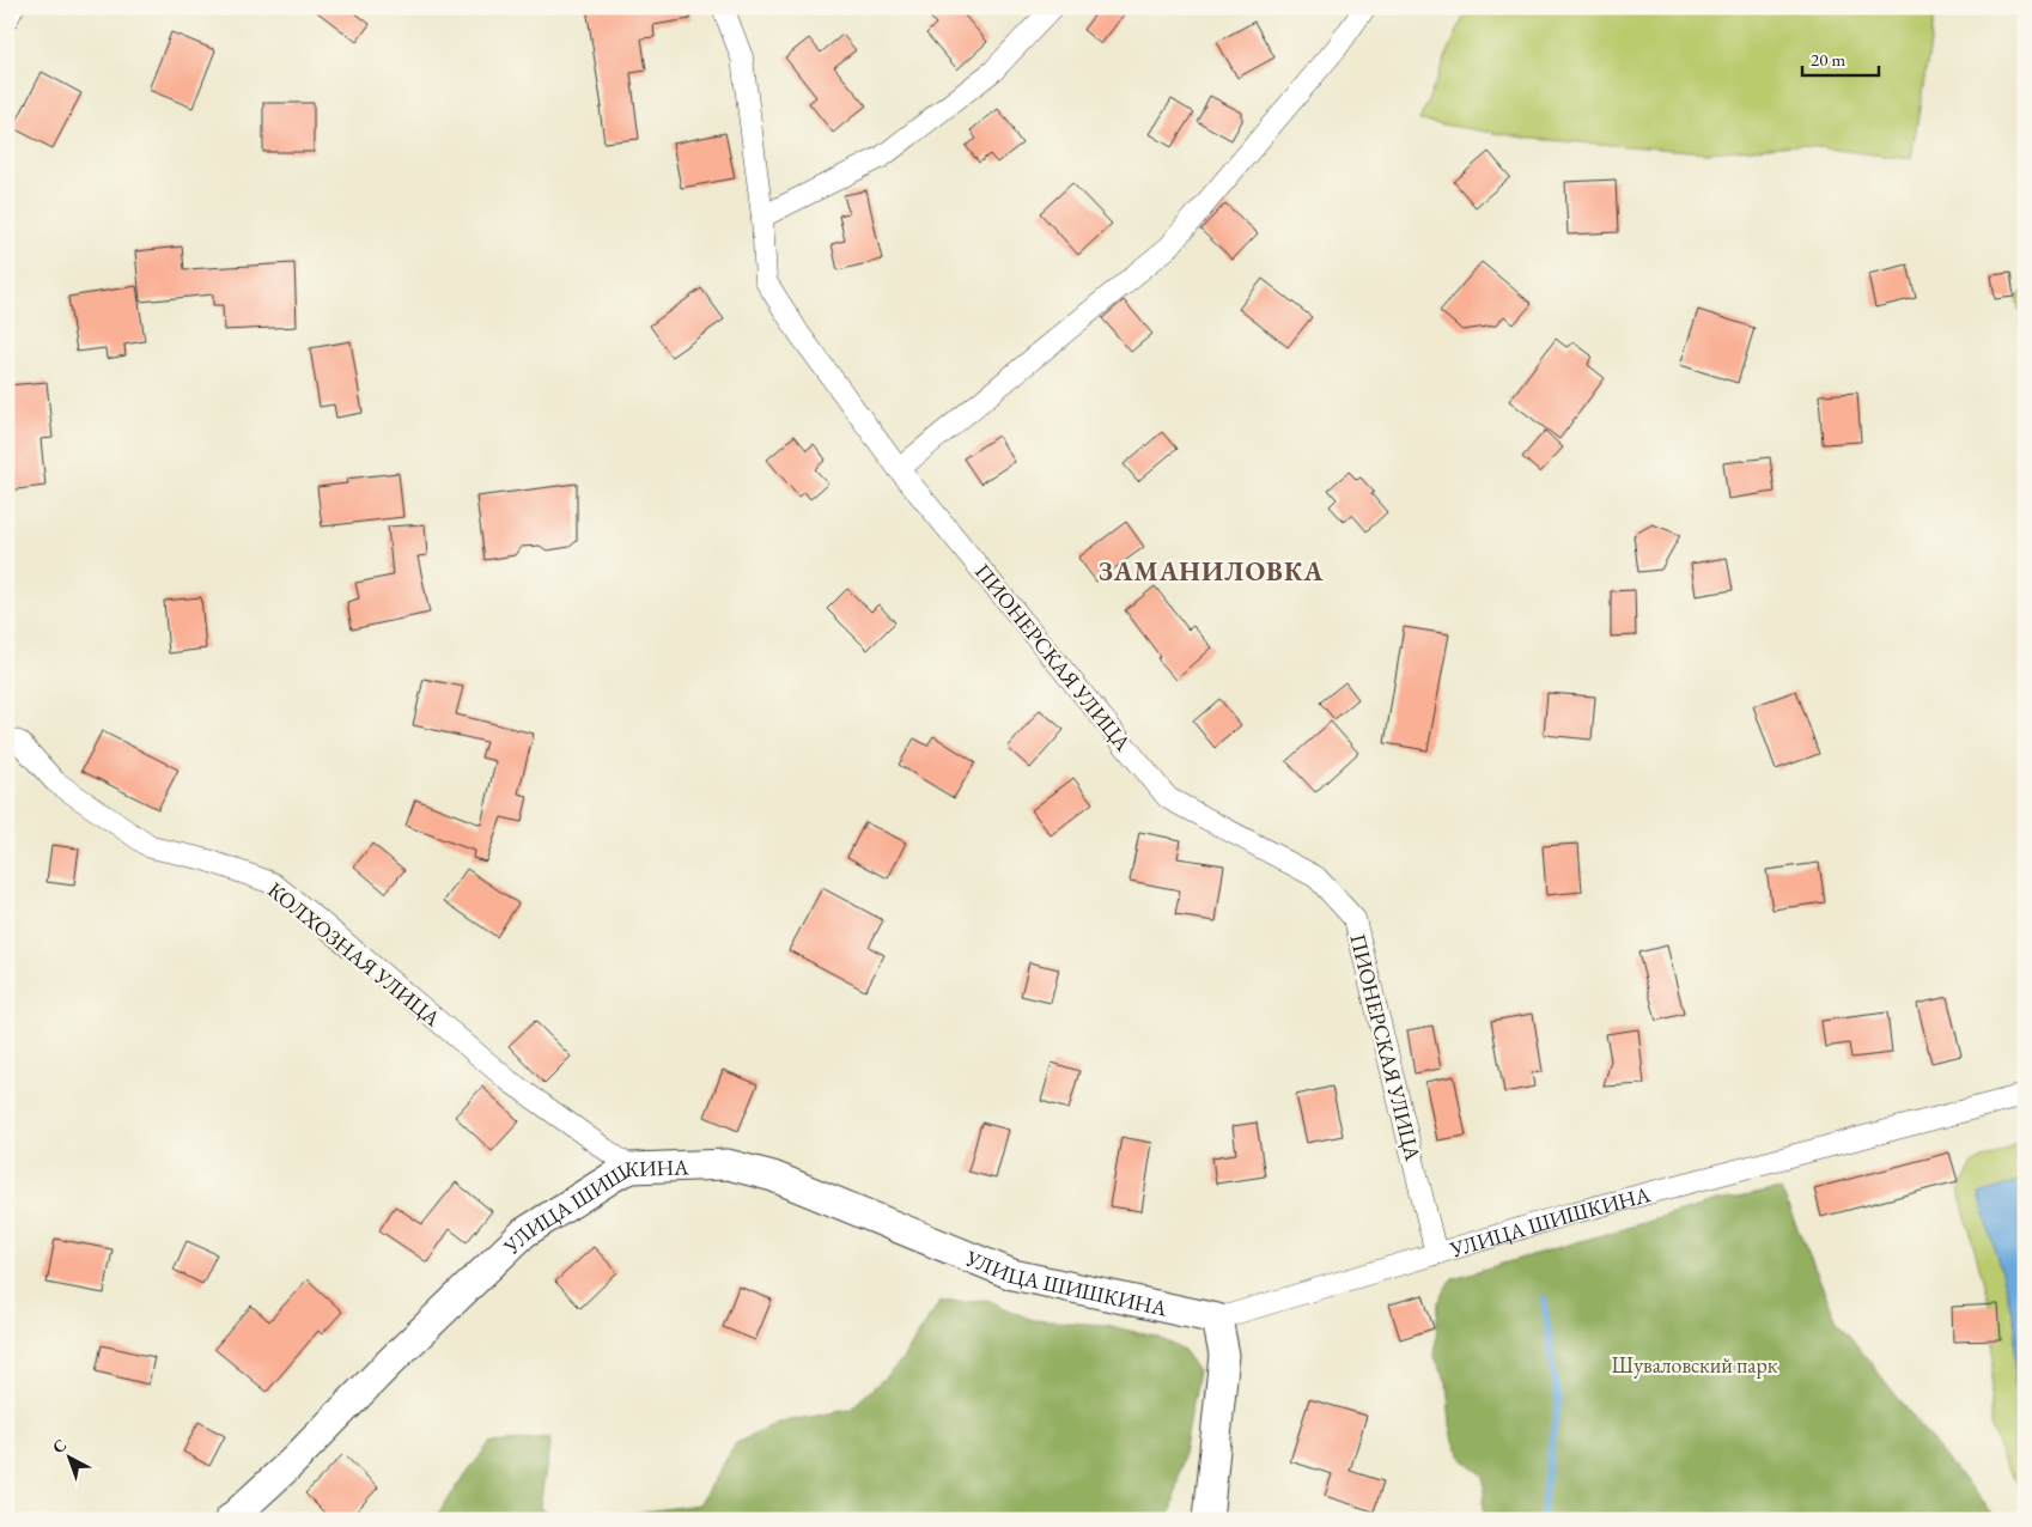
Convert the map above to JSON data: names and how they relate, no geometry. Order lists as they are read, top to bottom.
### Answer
{
  "streets": {
    "street": ["ПИОНЕРСКАЯ УЛИЦА", "КОЛХОЗНАЯ УЛИЦА", "УЛИЦА ШИШКИНА"]
  },
  "crossings": [
    ["ПИОНЕРСКАЯ УЛИЦА", "УЛИЦА ШИШКИНА"],
    ["КОЛХОЗНАЯ УЛИЦА", "УЛИЦА ШИШКИНА"]
  ],
  "districts": ["ЗАМАНИЛОВКА"],
  "parks": ["Шуваловский парк"],
  "scale_bar": "20 m",
  "north": "top left"
}
